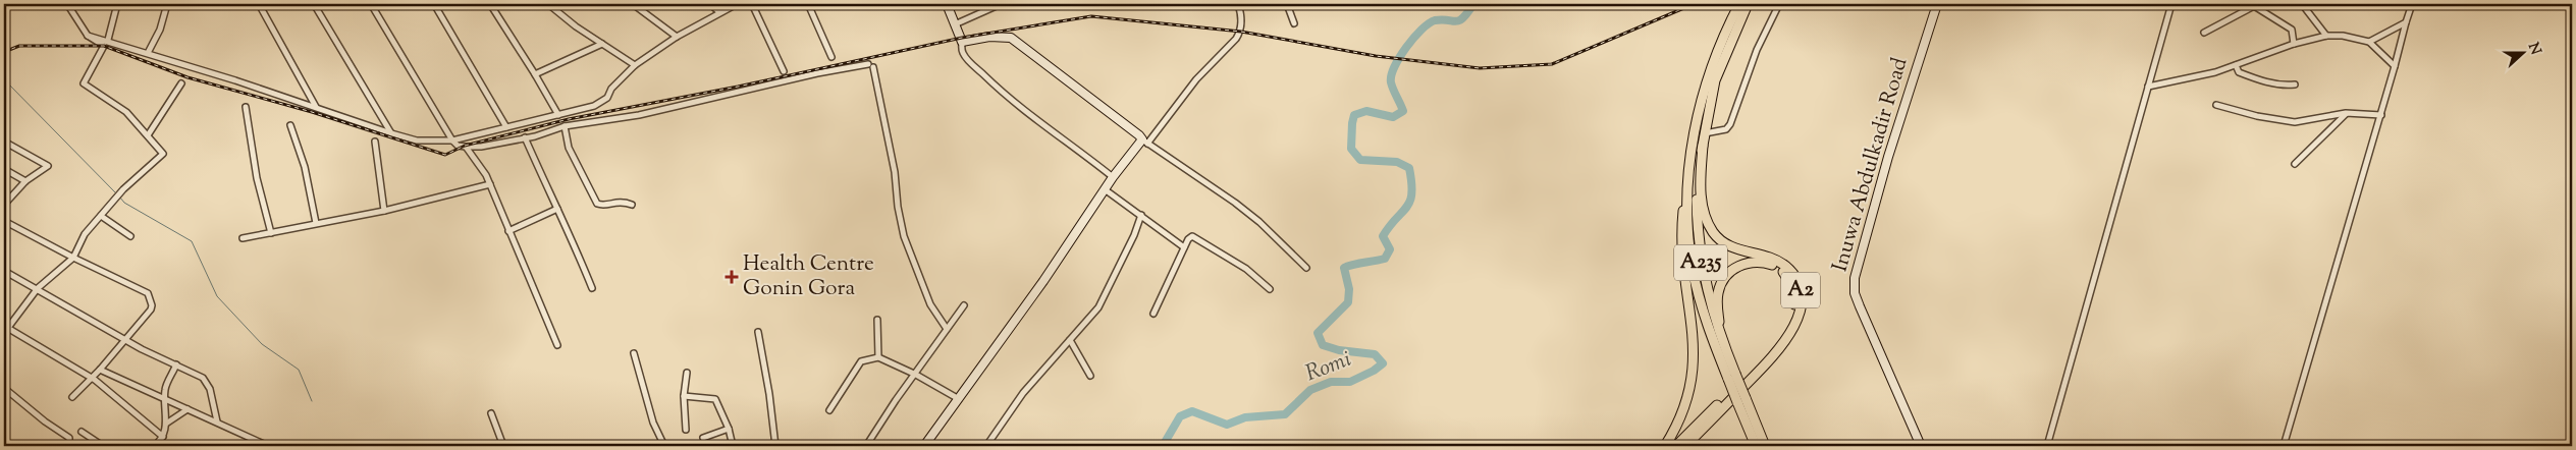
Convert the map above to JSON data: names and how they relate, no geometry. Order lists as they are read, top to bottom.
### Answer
{
  "streets": {
    "highway": ["A235", "A2"],
    "street": ["Inuwa Abdulkadir Road"]
  },
  "crossings": [
    ["A235", "A2"]
  ],
  "water": ["Romi"],
  "places": {
    "health": ["Health Centre Gonin Gora"]
  },
  "north": "right"
}
